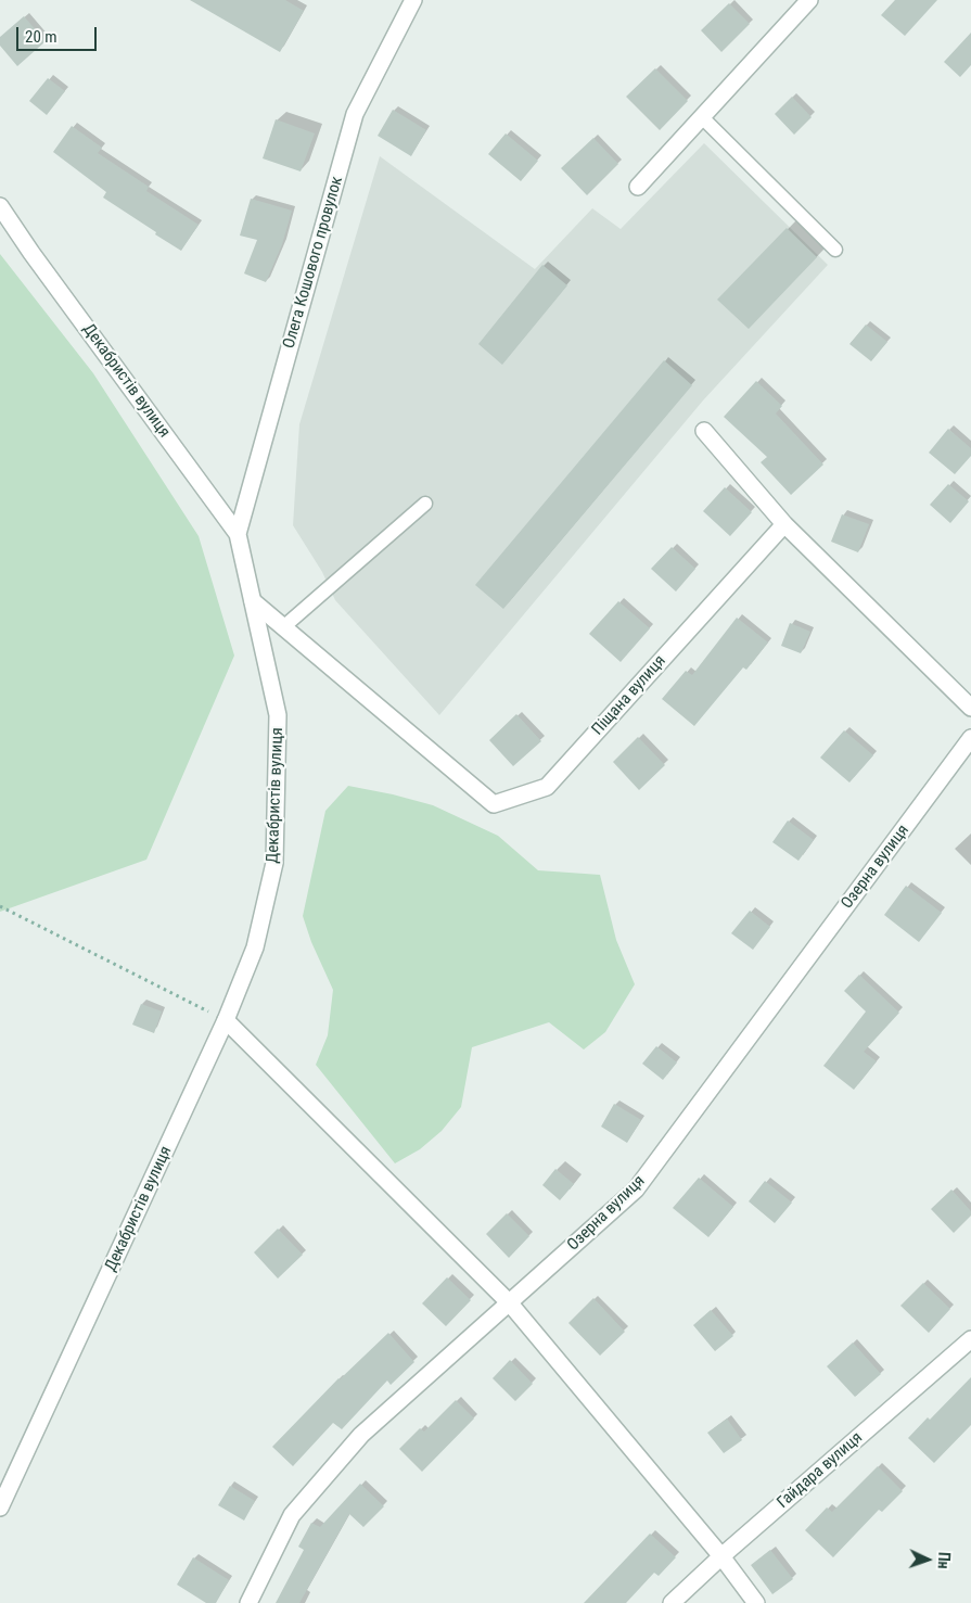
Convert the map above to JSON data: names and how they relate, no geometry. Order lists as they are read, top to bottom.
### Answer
{
  "streets": {
    "street": [
      "Олега Кошового провулок",
      "Декабристів вулиця",
      "Піщана вулиця",
      "Озерна вулиця",
      "Гайдара вулиця"
    ]
  },
  "crossings": [
    ["Олега Кошового провулок", "Декабристів вулиця"],
    ["Декабристів вулиця", "Піщана вулиця"]
  ],
  "scale_bar": "20 m",
  "north": "right"
}
